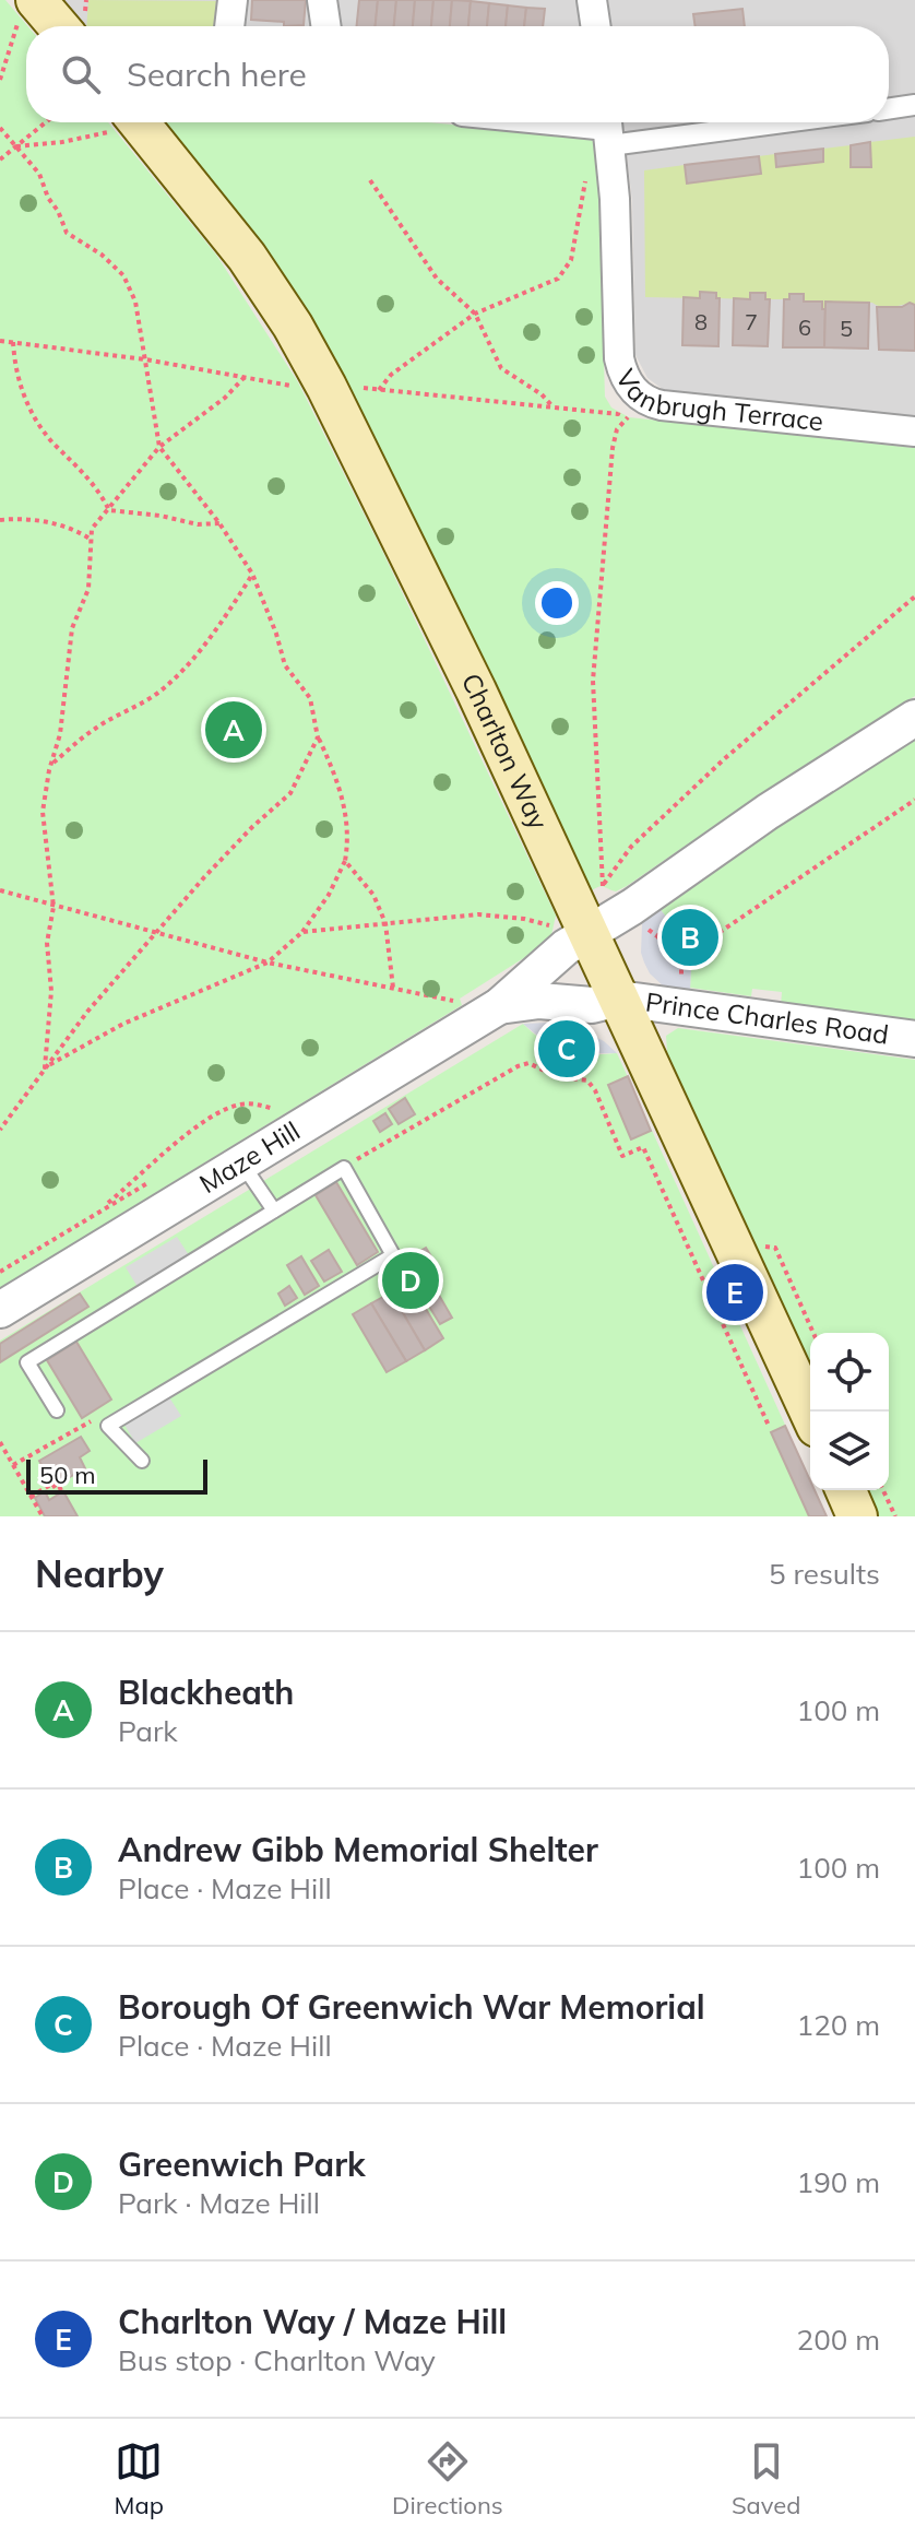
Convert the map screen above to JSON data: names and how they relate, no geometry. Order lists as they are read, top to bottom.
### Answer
{
  "streets": {
    "main road": ["Charlton Way"],
    "street": ["Vanbrugh Terrace", "Prince Charles Road", "Maze Hill"]
  },
  "crossings": [
    ["Charlton Way", "Prince Charles Road"],
    ["Charlton Way", "Maze Hill"],
    ["Prince Charles Road", "Maze Hill"]
  ],
  "house_numbers": [
    "8",
    "7",
    "6",
    "5"
  ],
  "scale_bar": "50 m",
  "page": {
    "search": "Search here",
    "pins": [
      "A",
      "B",
      "C",
      "D",
      "E"
    ],
    "scale": "50 m",
    "heading": ["Nearby", "5 results"],
    "list": [
      {
        "mark": "A",
        "name": "Blackheath",
        "note": "Park",
        "value": "100 m"
      },
      {
        "mark": "B",
        "name": "Andrew Gibb Memorial Shelter",
        "note": "Place · Maze Hill",
        "value": "100 m"
      },
      {
        "mark": "C",
        "name": "Borough Of Greenwich War Memorial",
        "note": "Place · Maze Hill",
        "value": "120 m"
      },
      {
        "mark": "D",
        "name": "Greenwich Park",
        "note": "Park · Maze Hill",
        "value": "190 m"
      },
      {
        "mark": "E",
        "name": "Charlton Way / Maze Hill",
        "note": "Bus stop · Charlton Way",
        "value": "200 m"
      }
    ],
    "nav": ["Map", "Directions", "Saved"]
  }
}
